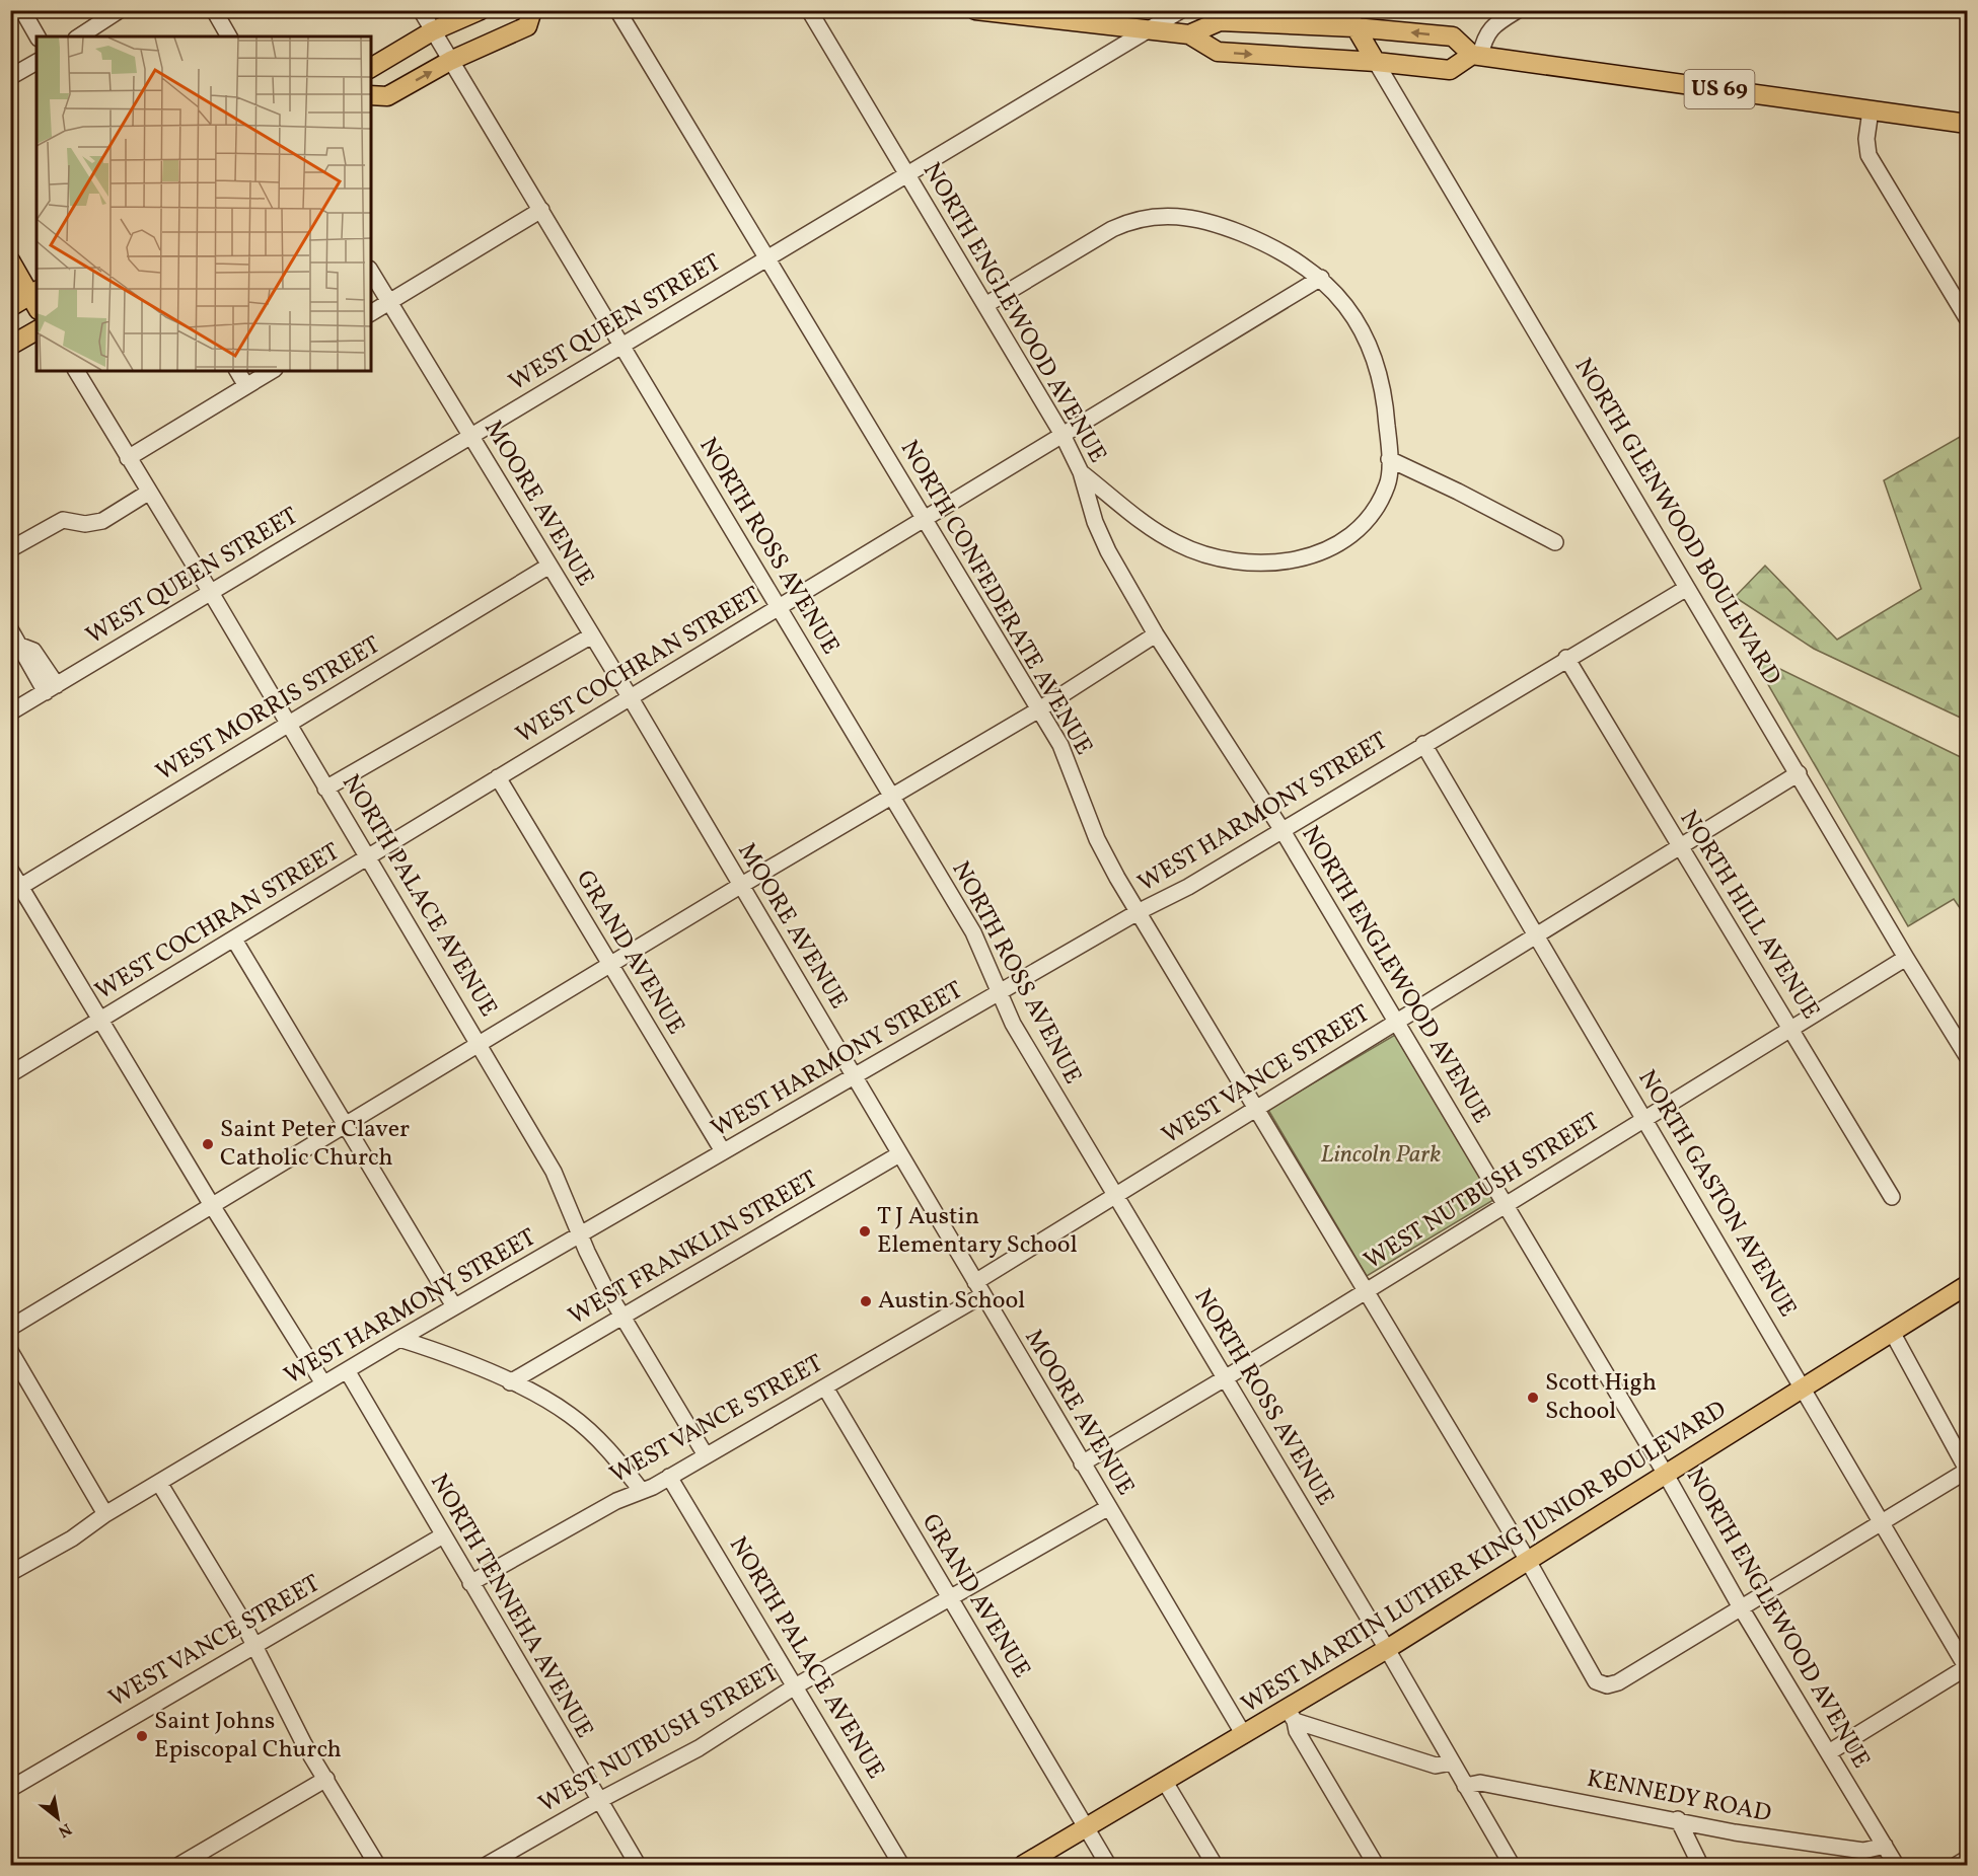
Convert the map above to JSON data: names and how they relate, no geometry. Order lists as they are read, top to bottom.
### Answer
{
  "streets": {
    "main road": ["US 69", "NORTH GLENWOOD BOULEVARD", "WEST MARTIN LUTHER KING JUNIOR BOULEVARD"],
    "street": [
      "NORTH ENGLEWOOD AVENUE",
      "WEST QUEEN STREET",
      "MOORE AVENUE",
      "NORTH ROSS AVENUE",
      "NORTH CONFEDERATE AVENUE",
      "WEST COCHRAN STREET",
      "WEST MORRIS STREET",
      "WEST HARMONY STREET",
      "NORTH PALACE AVENUE",
      "NORTH HILL AVENUE",
      "GRAND AVENUE",
      "WEST VANCE STREET",
      "WEST NUTBUSH STREET",
      "NORTH GASTON AVENUE",
      "WEST FRANKLIN STREET",
      "NORTH TENNEHA AVENUE",
      "KENNEDY ROAD"
    ]
  },
  "crossings": [
    ["NORTH ENGLEWOOD AVENUE", "WEST QUEEN STREET"],
    ["NORTH ENGLEWOOD AVENUE", "NORTH CONFEDERATE AVENUE"],
    ["NORTH ENGLEWOOD AVENUE", "WEST COCHRAN STREET"],
    ["NORTH ENGLEWOOD AVENUE", "WEST HARMONY STREET"],
    ["NORTH ENGLEWOOD AVENUE", "WEST VANCE STREET"],
    ["NORTH ENGLEWOOD AVENUE", "WEST NUTBUSH STREET"],
    ["NORTH ENGLEWOOD AVENUE", "WEST MARTIN LUTHER KING JUNIOR BOULEVARD"],
    ["NORTH ENGLEWOOD AVENUE", "KENNEDY ROAD"],
    ["WEST QUEEN STREET", "MOORE AVENUE"],
    ["WEST QUEEN STREET", "NORTH ROSS AVENUE"],
    ["WEST QUEEN STREET", "NORTH CONFEDERATE AVENUE"],
    ["WEST QUEEN STREET", "NORTH PALACE AVENUE"],
    ["MOORE AVENUE", "WEST COCHRAN STREET"],
    ["MOORE AVENUE", "WEST MORRIS STREET"],
    ["MOORE AVENUE", "WEST HARMONY STREET"],
    ["MOORE AVENUE", "WEST VANCE STREET"],
    ["MOORE AVENUE", "WEST NUTBUSH STREET"],
    ["MOORE AVENUE", "WEST FRANKLIN STREET"],
    ["MOORE AVENUE", "WEST MARTIN LUTHER KING JUNIOR BOULEVARD"],
    ["NORTH GLENWOOD BOULEVARD", "WEST HARMONY STREET"],
    ["NORTH GLENWOOD BOULEVARD", "WEST VANCE STREET"],
    ["NORTH GLENWOOD BOULEVARD", "WEST NUTBUSH STREET"],
    ["NORTH ROSS AVENUE", "WEST COCHRAN STREET"],
    ["NORTH ROSS AVENUE", "WEST HARMONY STREET"],
    ["NORTH ROSS AVENUE", "WEST VANCE STREET"],
    ["NORTH ROSS AVENUE", "WEST NUTBUSH STREET"],
    ["NORTH ROSS AVENUE", "WEST MARTIN LUTHER KING JUNIOR BOULEVARD"],
    ["NORTH ROSS AVENUE", "KENNEDY ROAD"],
    ["NORTH CONFEDERATE AVENUE", "WEST COCHRAN STREET"],
    ["NORTH CONFEDERATE AVENUE", "WEST HARMONY STREET"],
    ["NORTH CONFEDERATE AVENUE", "WEST VANCE STREET"],
    ["NORTH CONFEDERATE AVENUE", "WEST NUTBUSH STREET"],
    ["NORTH CONFEDERATE AVENUE", "WEST MARTIN LUTHER KING JUNIOR BOULEVARD"],
    ["WEST COCHRAN STREET", "NORTH PALACE AVENUE"],
    ["WEST COCHRAN STREET", "GRAND AVENUE"],
    ["WEST MORRIS STREET", "NORTH PALACE AVENUE"],
    ["WEST HARMONY STREET", "NORTH PALACE AVENUE"],
    ["WEST HARMONY STREET", "NORTH HILL AVENUE"],
    ["WEST HARMONY STREET", "GRAND AVENUE"],
    ["WEST HARMONY STREET", "NORTH GASTON AVENUE"],
    ["WEST HARMONY STREET", "NORTH TENNEHA AVENUE"],
    ["NORTH PALACE AVENUE", "WEST VANCE STREET"],
    ["NORTH PALACE AVENUE", "WEST NUTBUSH STREET"],
    ["NORTH PALACE AVENUE", "WEST FRANKLIN STREET"],
    ["NORTH HILL AVENUE", "WEST VANCE STREET"],
    ["NORTH HILL AVENUE", "WEST NUTBUSH STREET"],
    ["GRAND AVENUE", "WEST VANCE STREET"],
    ["GRAND AVENUE", "WEST NUTBUSH STREET"],
    ["GRAND AVENUE", "WEST MARTIN LUTHER KING JUNIOR BOULEVARD"],
    ["WEST VANCE STREET", "NORTH GASTON AVENUE"],
    ["WEST VANCE STREET", "NORTH TENNEHA AVENUE"],
    ["WEST NUTBUSH STREET", "NORTH GASTON AVENUE"],
    ["WEST NUTBUSH STREET", "NORTH TENNEHA AVENUE"],
    ["NORTH GASTON AVENUE", "WEST MARTIN LUTHER KING JUNIOR BOULEVARD"]
  ],
  "parks": ["Lincoln Park"],
  "places": [
    "Saint Peter Claver Catholic Church",
    "T J Austin Elementary School",
    "Austin School",
    "Scott High School",
    "Saint Johns Episcopal Church"
  ],
  "north": "bottom right"
}
